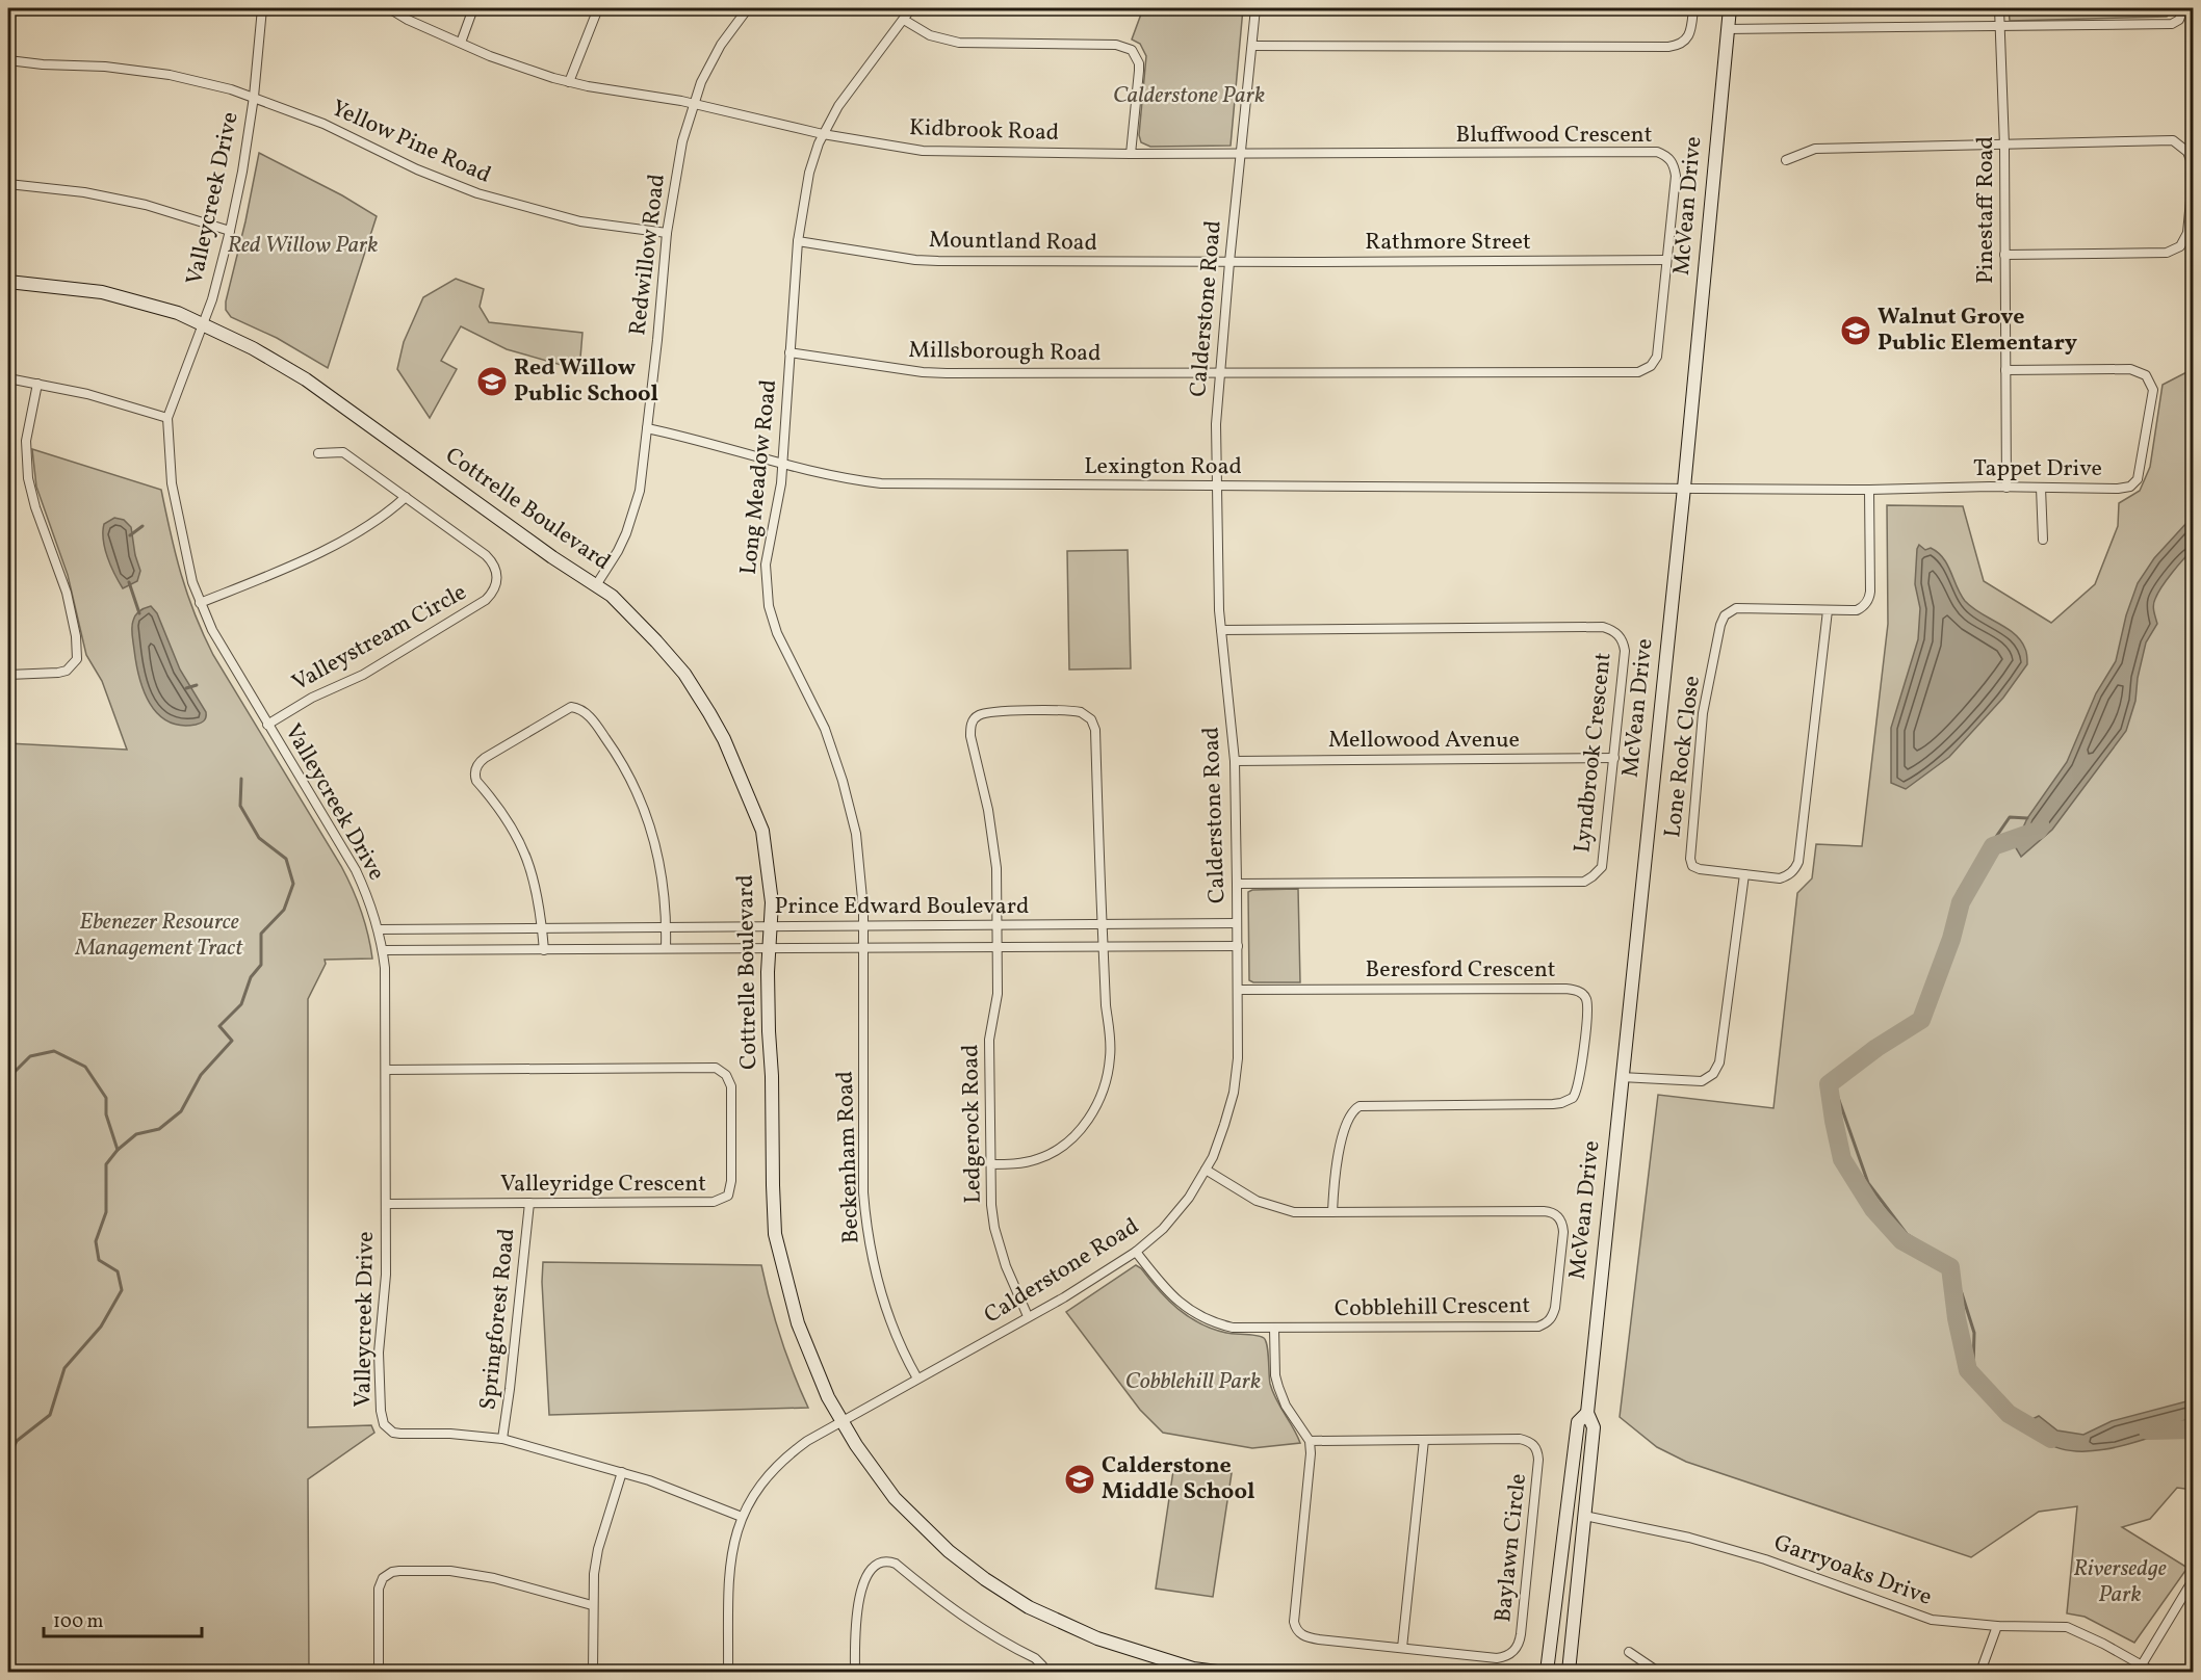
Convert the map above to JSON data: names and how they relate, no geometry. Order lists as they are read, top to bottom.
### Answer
{
  "streets": {
    "main road": ["McVean Drive", "Cottrelle Boulevard"],
    "street": [
      "Kidbrook Road",
      "Bluffwood Crescent",
      "Yellow Pine Road",
      "Valleycreek Drive",
      "Pinestaff Road",
      "Mountland Road",
      "Rathmore Street",
      "Redwillow Road",
      "Calderstone Road",
      "Millsborough Road",
      "Lexington Road",
      "Tappet Drive",
      "Long Meadow Road",
      "Valleystream Circle",
      "Mellowood Avenue",
      "Lyndbrook Crescent",
      "Lone Rock Close",
      "Prince Edward Boulevard",
      "Beresford Crescent",
      "Ledgerock Road",
      "Beckenham Road",
      "Valleyridge Crescent",
      "Cobblehill Crescent",
      "Springforest Road",
      "Baylawn Circle",
      "Garryoaks Drive"
    ]
  },
  "crossings": [
    ["Kidbrook Road", "Bluffwood Crescent"],
    ["Kidbrook Road", "Redwillow Road"],
    ["Kidbrook Road", "Calderstone Road"],
    ["Kidbrook Road", "Long Meadow Road"],
    ["Bluffwood Crescent", "Rathmore Street"],
    ["Bluffwood Crescent", "Calderstone Road"],
    ["Bluffwood Crescent", "Millsborough Road"],
    ["Yellow Pine Road", "Valleycreek Drive"],
    ["Yellow Pine Road", "Redwillow Road"],
    ["Valleycreek Drive", "Calderstone Road"],
    ["Valleycreek Drive", "Cottrelle Boulevard"],
    ["Valleycreek Drive", "Valleystream Circle"],
    ["Valleycreek Drive", "Prince Edward Boulevard"],
    ["Valleycreek Drive", "Valleyridge Crescent"],
    ["Valleycreek Drive", "Springforest Road"],
    ["McVean Drive", "Lexington Road"],
    ["McVean Drive", "Tappet Drive"],
    ["McVean Drive", "Garryoaks Drive"],
    ["Pinestaff Road", "Tappet Drive"],
    ["Mountland Road", "Rathmore Street"],
    ["Mountland Road", "Calderstone Road"],
    ["Mountland Road", "Long Meadow Road"],
    ["Rathmore Street", "Calderstone Road"],
    ["Redwillow Road", "Lexington Road"],
    ["Redwillow Road", "Cottrelle Boulevard"],
    ["Calderstone Road", "Millsborough Road"],
    ["Calderstone Road", "Lexington Road"],
    ["Calderstone Road", "Cottrelle Boulevard"],
    ["Calderstone Road", "Mellowood Avenue"],
    ["Calderstone Road", "Lyndbrook Crescent"],
    ["Calderstone Road", "Prince Edward Boulevard"],
    ["Calderstone Road", "Beresford Crescent"],
    ["Calderstone Road", "Ledgerock Road"],
    ["Calderstone Road", "Beckenham Road"],
    ["Calderstone Road", "Cobblehill Crescent"],
    ["Millsborough Road", "Long Meadow Road"],
    ["Lexington Road", "Tappet Drive"],
    ["Lexington Road", "Long Meadow Road"],
    ["Tappet Drive", "Lone Rock Close"],
    ["Long Meadow Road", "Prince Edward Boulevard"],
    ["Long Meadow Road", "Beckenham Road"],
    ["Cottrelle Boulevard", "Prince Edward Boulevard"],
    ["Mellowood Avenue", "Lyndbrook Crescent"],
    ["Prince Edward Boulevard", "Ledgerock Road"],
    ["Prince Edward Boulevard", "Beckenham Road"],
    ["Beresford Crescent", "Cobblehill Crescent"],
    ["Valleyridge Crescent", "Springforest Road"]
  ],
  "parks": [
    "Calderstone Park",
    "Red Willow Park",
    "Ebenezer Resource Management Tract",
    "Cobblehill Park",
    "Riversedge Park"
  ],
  "places": {
    "school or university": ["Walnut Grove Public Elementary", "Red Willow Public School", "Calderstone Middle School"]
  },
  "scale_bar": "100 m"
}
